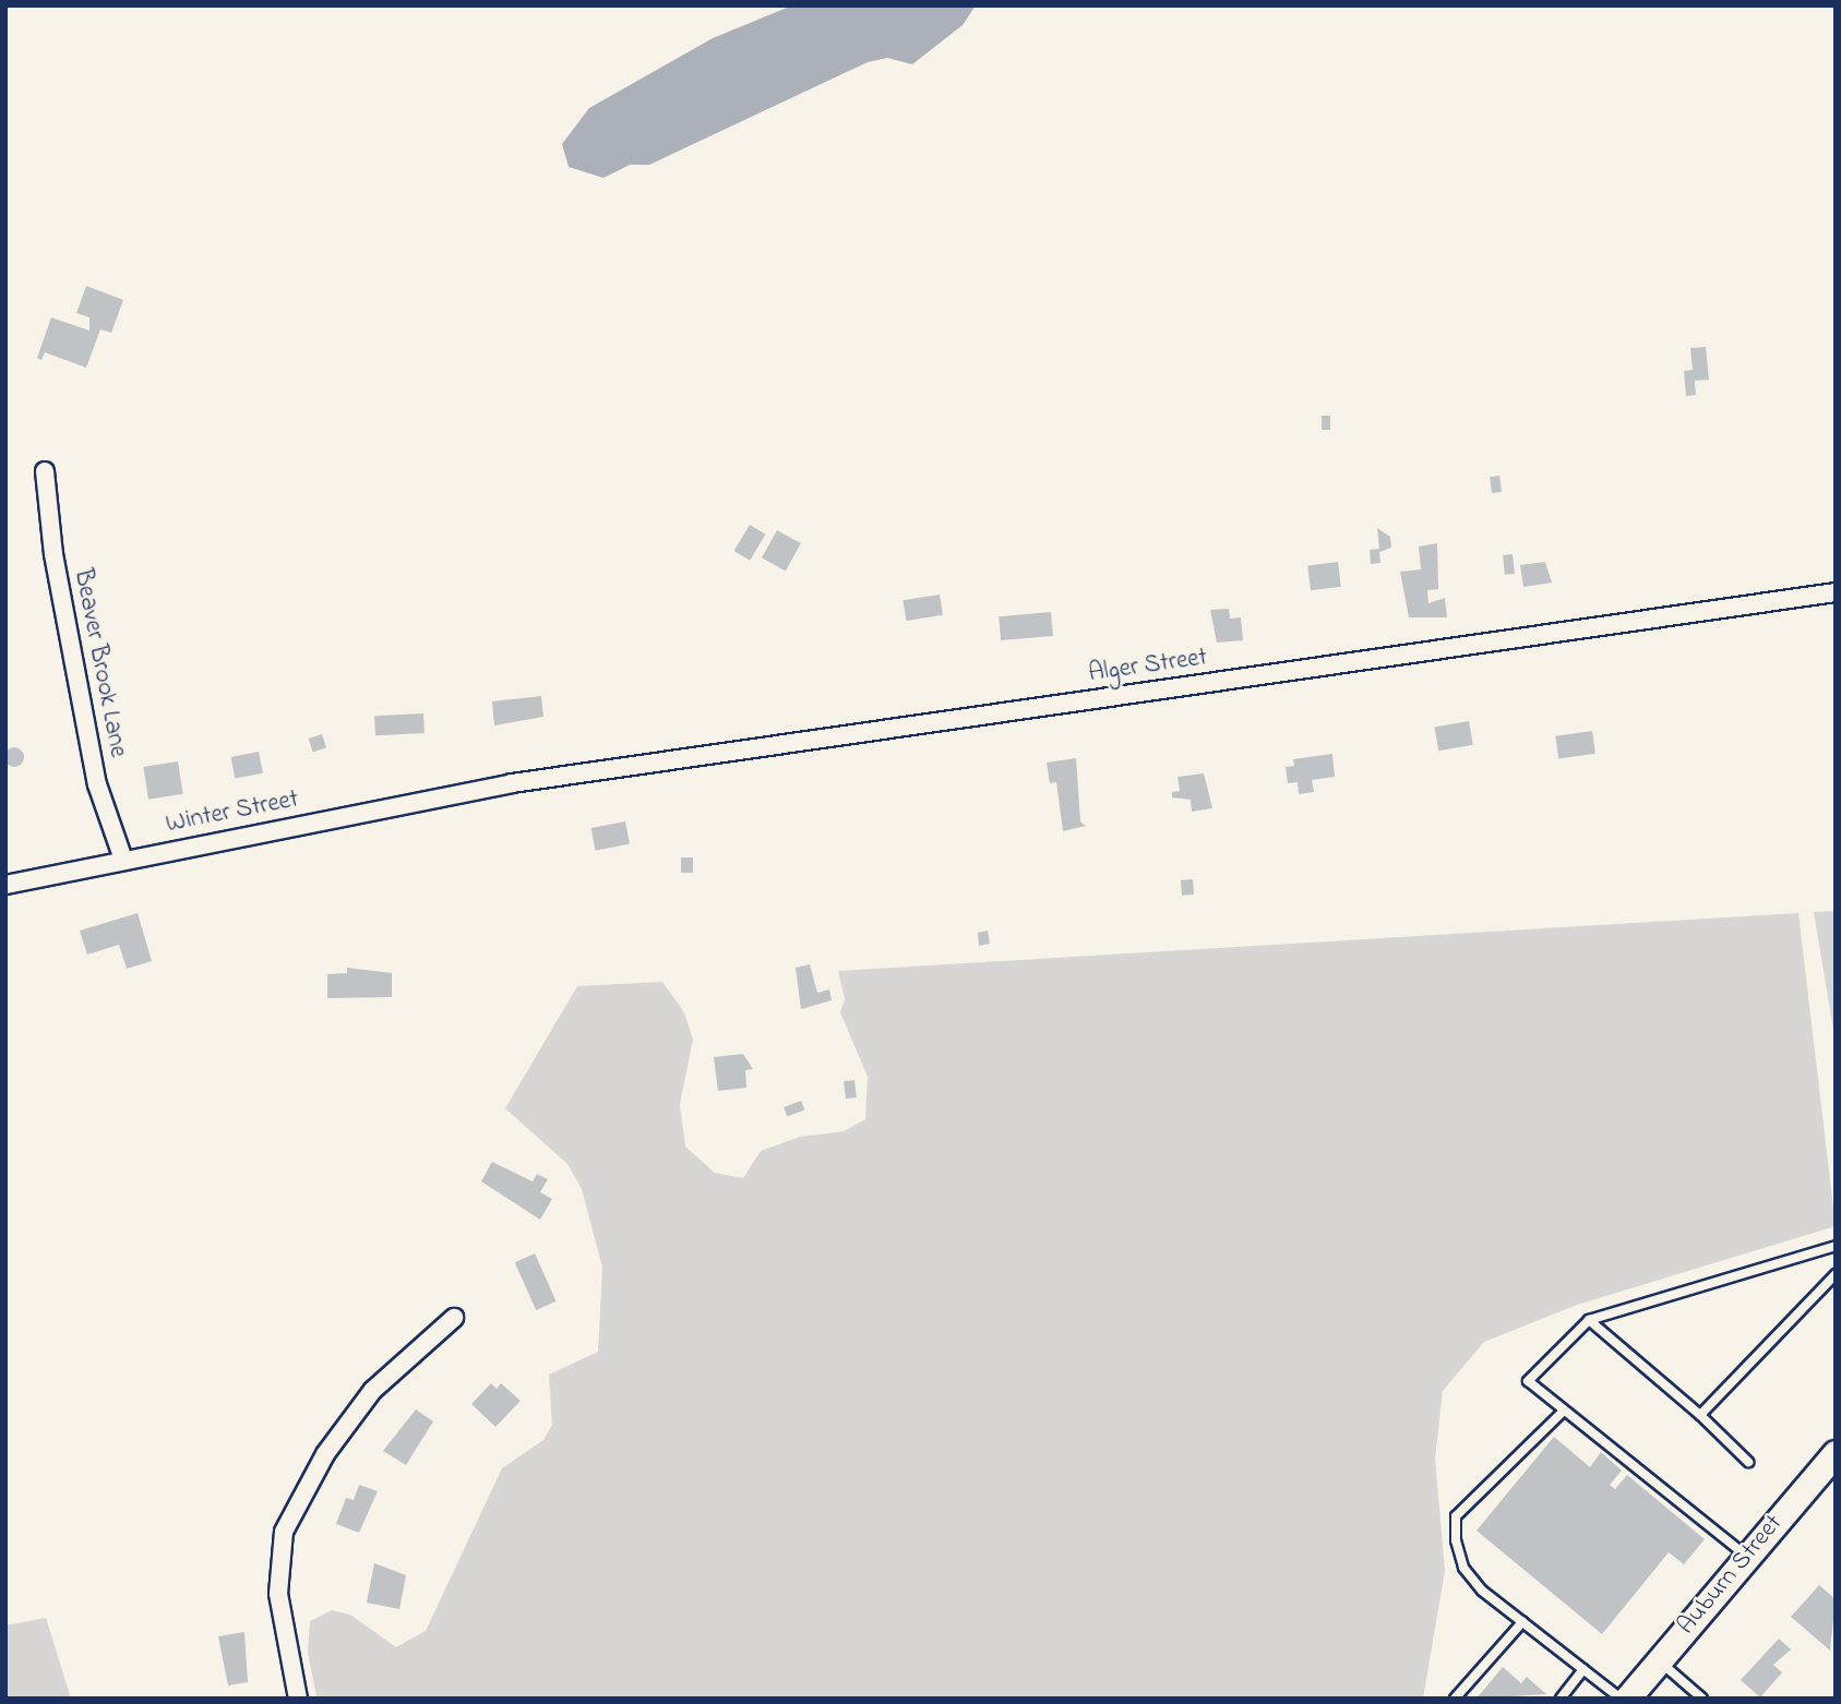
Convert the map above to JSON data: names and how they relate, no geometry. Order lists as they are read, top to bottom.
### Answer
{
  "streets": {
    "main road": ["Auburn Street"],
    "street": ["Beaver Brook Lane", "Alger Street", "Winter Street"]
  },
  "crossings": [
    ["Beaver Brook Lane", "Winter Street"],
    ["Alger Street", "Winter Street"]
  ]
}
